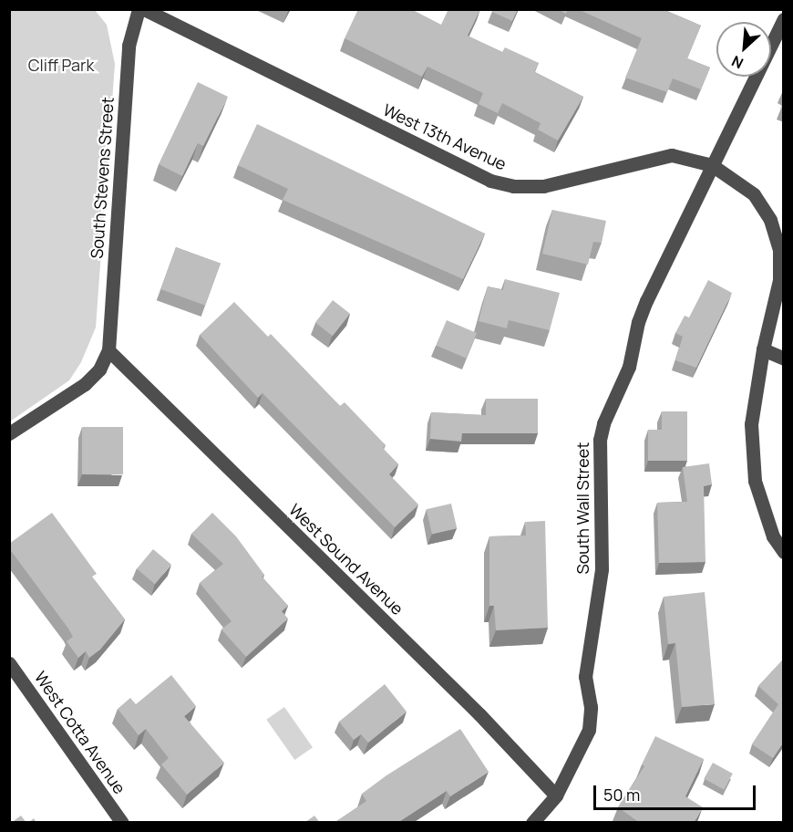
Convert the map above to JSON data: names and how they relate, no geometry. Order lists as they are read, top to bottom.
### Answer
{
  "streets": {
    "street": [
      "West 13th Avenue",
      "South Stevens Street",
      "South Wall Street",
      "West Sound Avenue",
      "West Cotta Avenue"
    ]
  },
  "crossings": [
    ["West 13th Avenue", "South Wall Street"],
    ["South Stevens Street", "West Sound Avenue"],
    ["South Wall Street", "West Sound Avenue"]
  ],
  "parks": ["Cliff Park"],
  "scale_bar": "50 m",
  "north": "bottom left"
}
